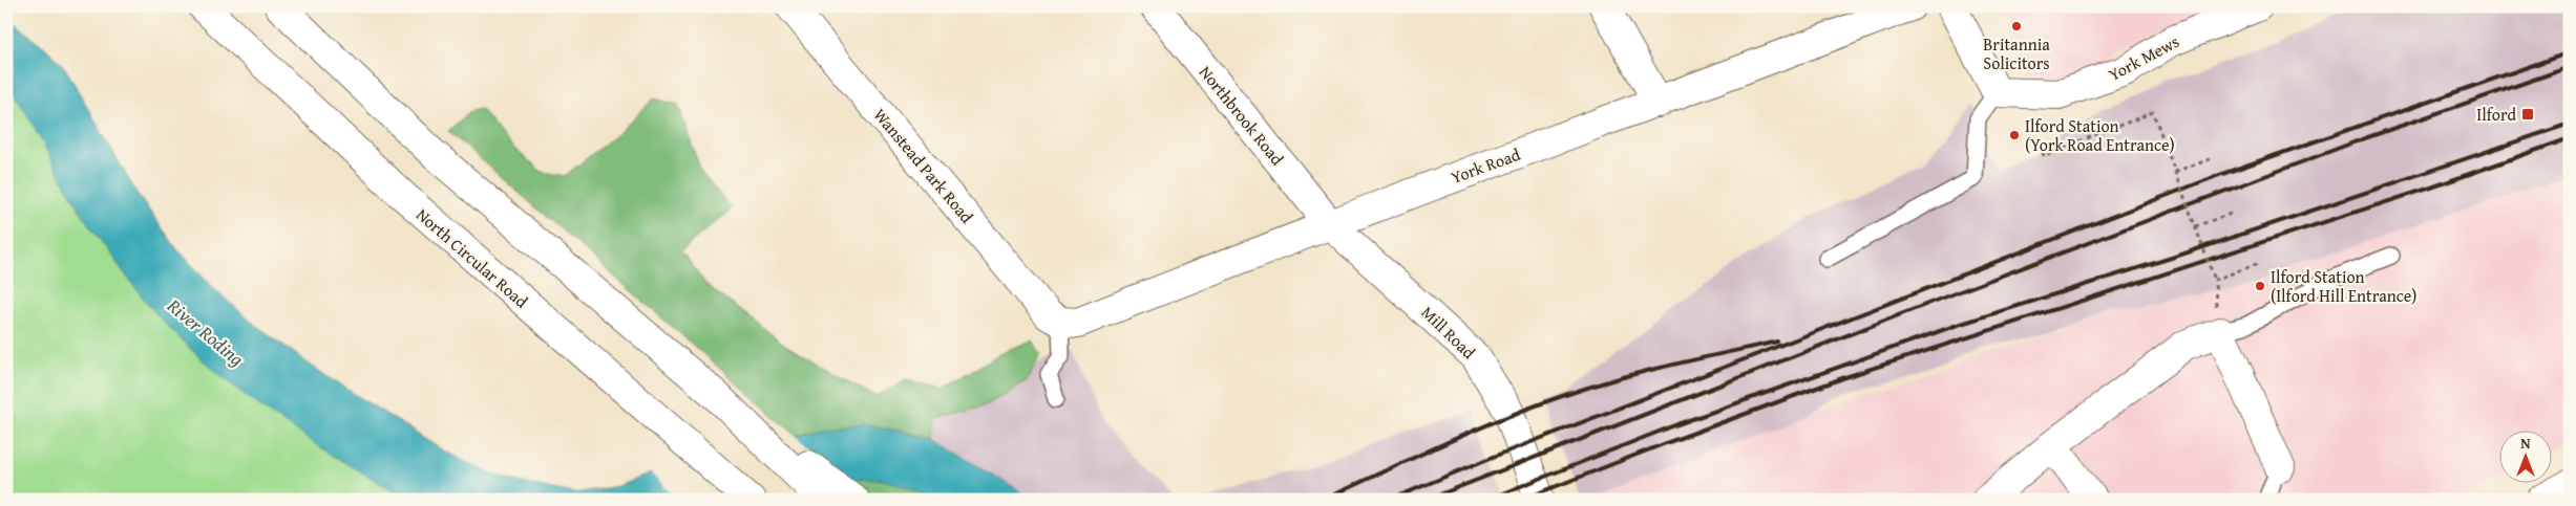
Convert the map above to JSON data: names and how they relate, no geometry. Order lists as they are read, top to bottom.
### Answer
{
  "streets": {
    "main road": [
      "York Mews",
      "Northbrook Road",
      "Wanstead Park Road",
      "York Road",
      "North Circular Road",
      "Mill Road"
    ]
  },
  "crossings": [
    ["Northbrook Road", "York Road"],
    ["Northbrook Road", "Mill Road"],
    ["Wanstead Park Road", "York Road"],
    ["York Road", "Mill Road"]
  ],
  "water": ["River Roding"],
  "places": {
    "other": ["Britannia Solicitors", "Ilford Station (York Road Entrance)", "Ilford Station (Ilford Hill Entrance)"],
    "transit": ["Ilford"]
  },
  "north": "top"
}
